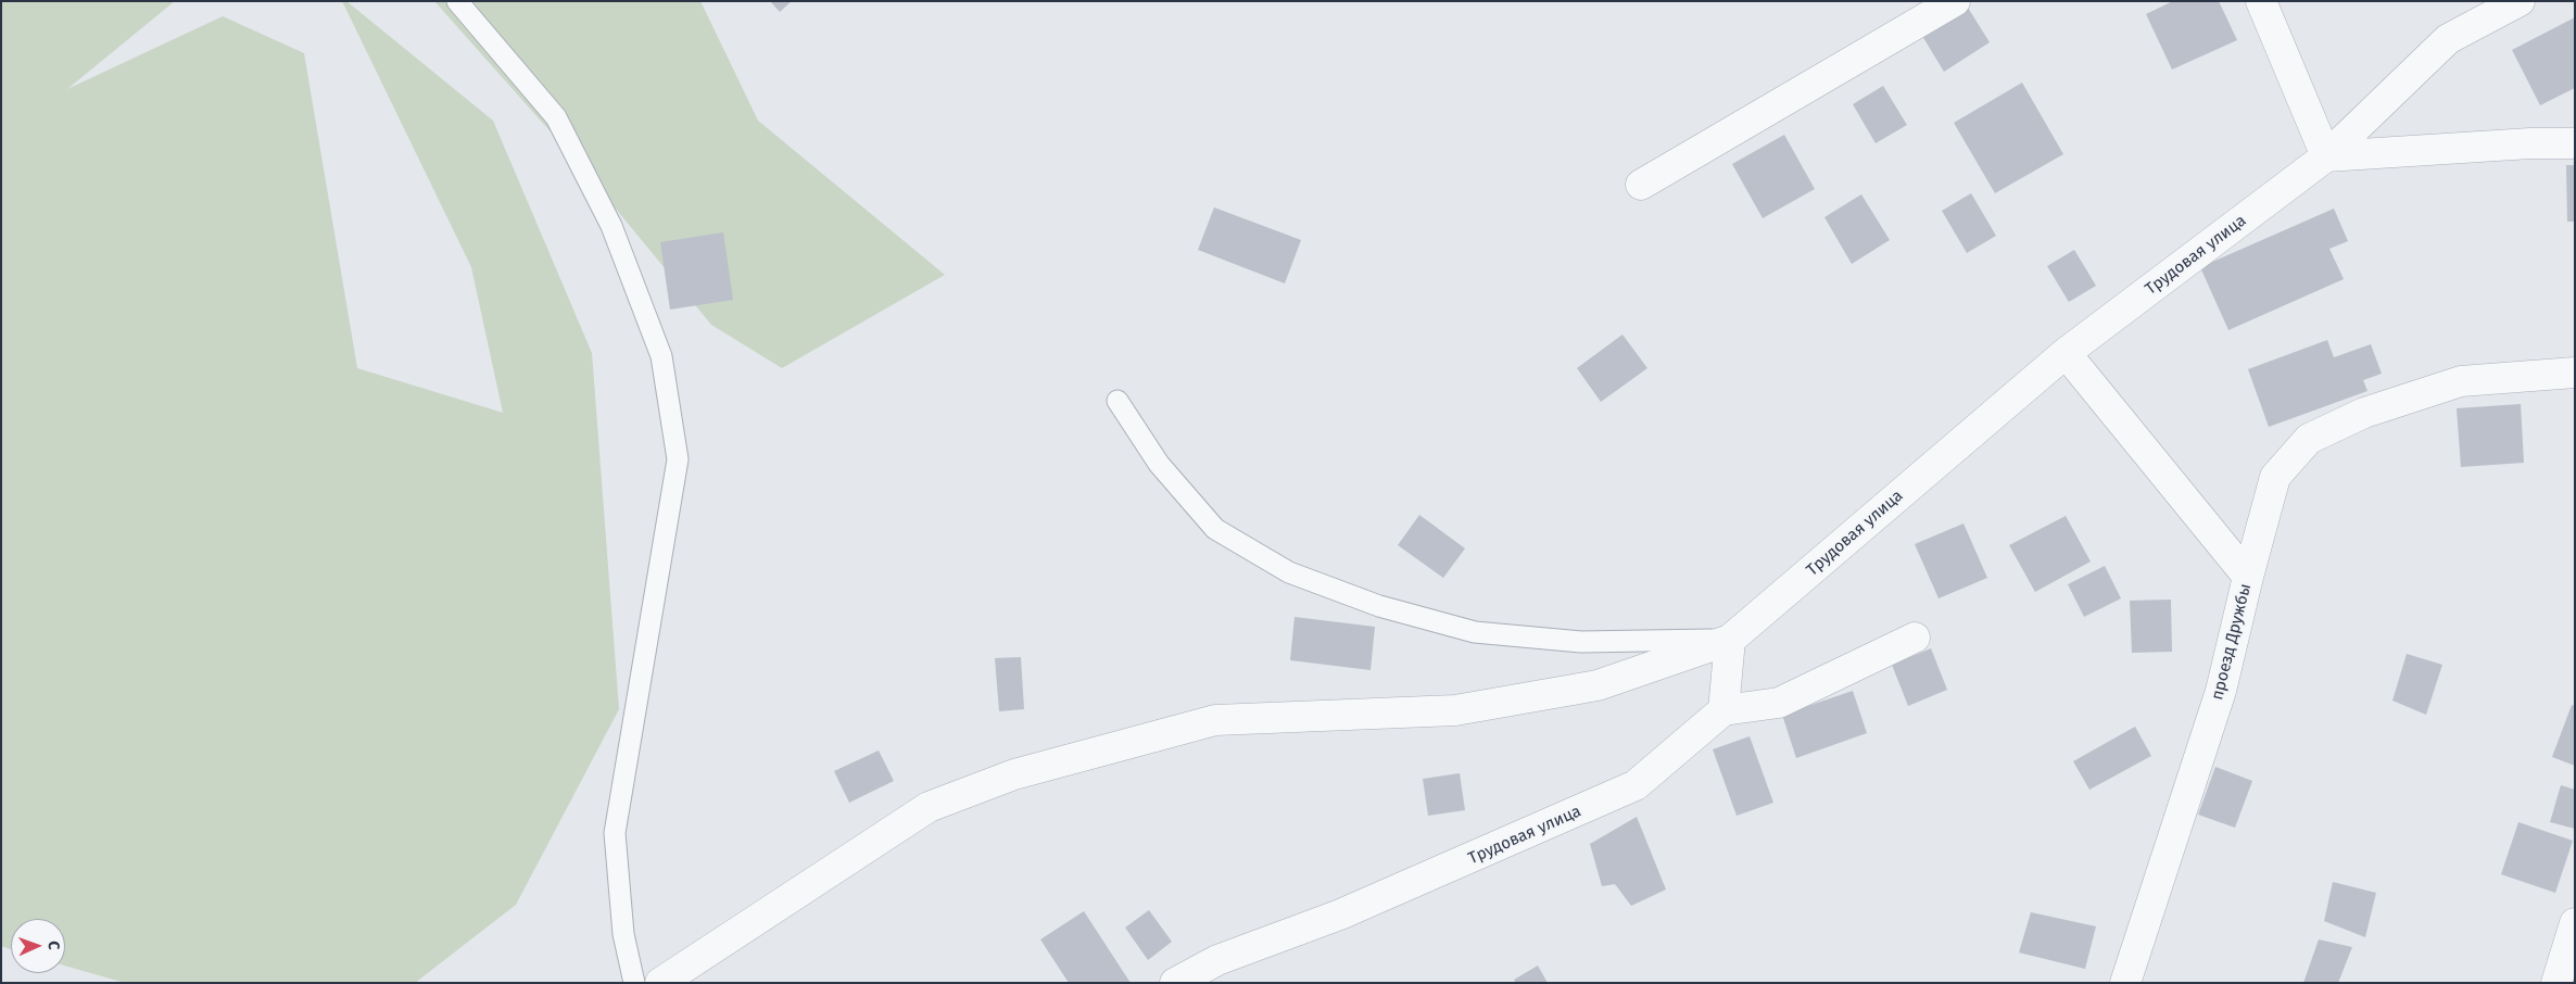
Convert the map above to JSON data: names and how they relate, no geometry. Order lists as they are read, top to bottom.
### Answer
{
  "streets": {
    "street": ["Трудовая улица", "проезд Дружбы"]
  },
  "crossings": [
    ["Трудовая улица", "проезд Дружбы"]
  ],
  "north": "right"
}
